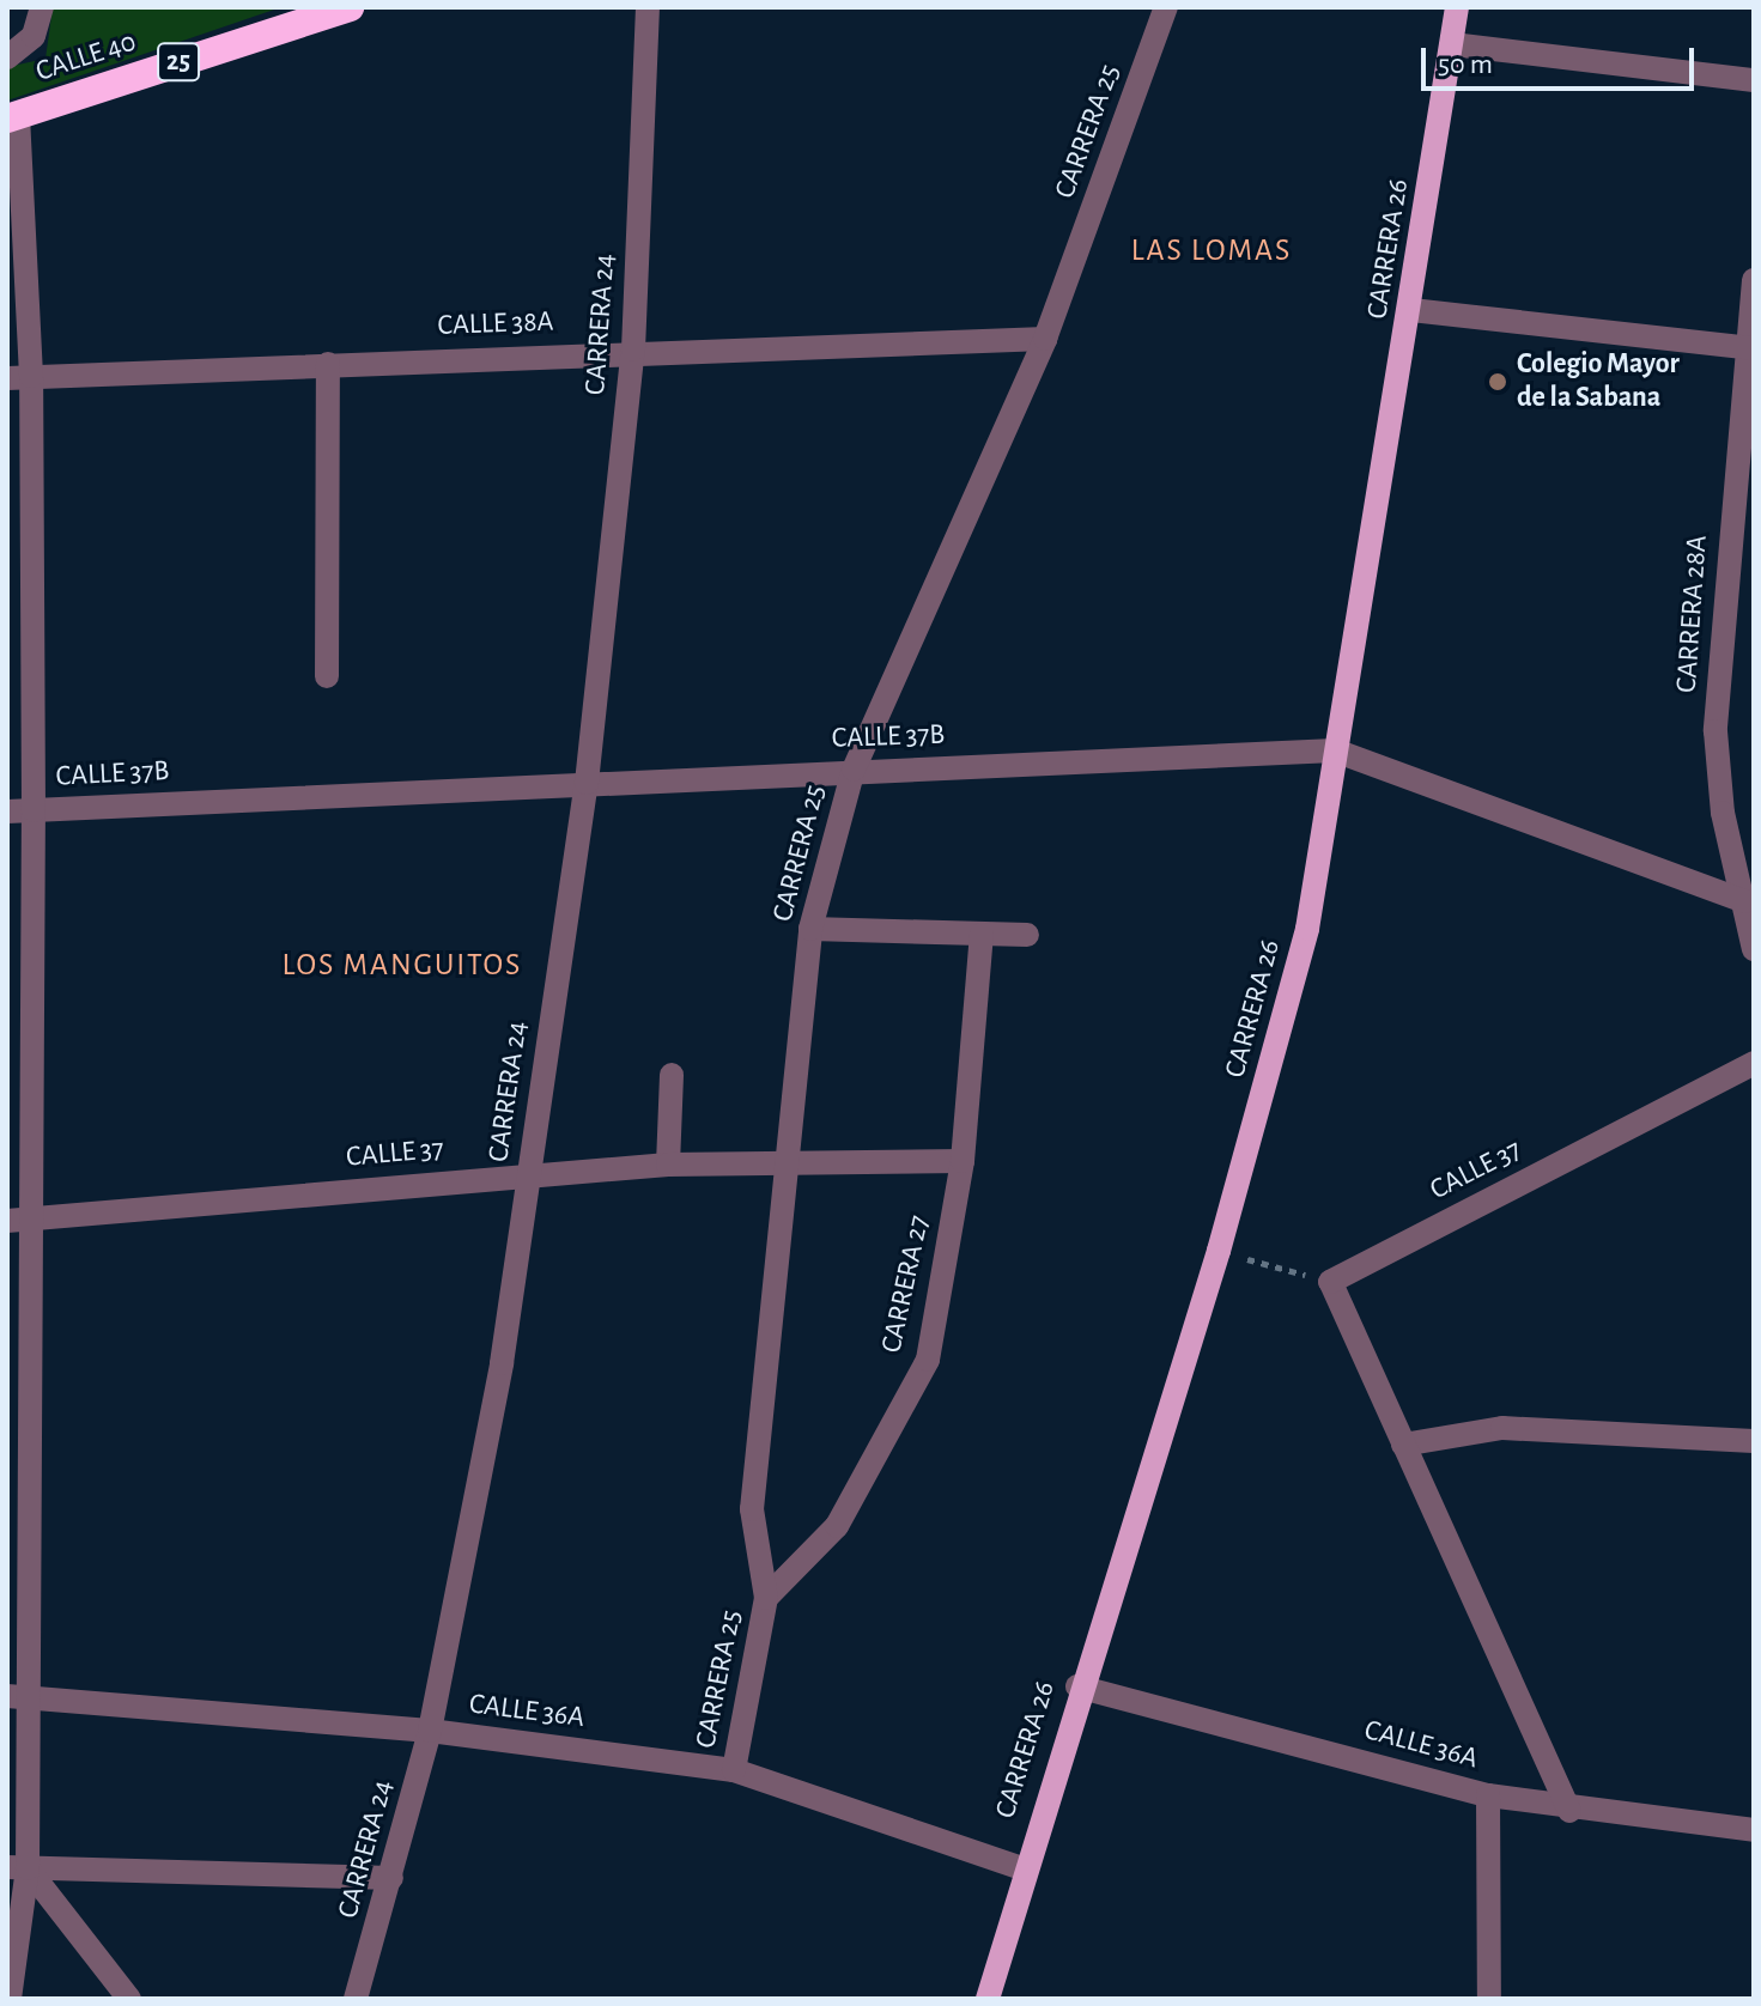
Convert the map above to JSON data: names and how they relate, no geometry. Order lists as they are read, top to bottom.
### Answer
{
  "streets": {
    "highway": ["CALLE 40", "25"],
    "main road": ["CARRERA 26"],
    "street": [
      "CARRERA 25",
      "CALLE 38A",
      "CARRERA 24",
      "CARRERA 28A",
      "CALLE 37B",
      "CALLE 37",
      "CARRERA 27",
      "CALLE 36A"
    ]
  },
  "crossings": [
    ["CARRERA 25", "CALLE 38A"],
    ["CARRERA 25", "CALLE 37B"],
    ["CARRERA 25", "CALLE 37"],
    ["CARRERA 25", "CARRERA 27"],
    ["CARRERA 25", "CALLE 36A"],
    ["CARRERA 26", "CALLE 37B"],
    ["CARRERA 26", "CALLE 36A"],
    ["CALLE 38A", "CARRERA 24"],
    ["CARRERA 24", "CALLE 37B"],
    ["CARRERA 24", "CALLE 37"],
    ["CARRERA 24", "CALLE 36A"],
    ["CARRERA 28A", "CALLE 37B"],
    ["CALLE 37", "CARRERA 27"]
  ],
  "districts": ["LAS LOMAS", "LOS MANGUITOS"],
  "places": ["Colegio Mayor de la Sabana"],
  "scale_bar": "50 m"
}
